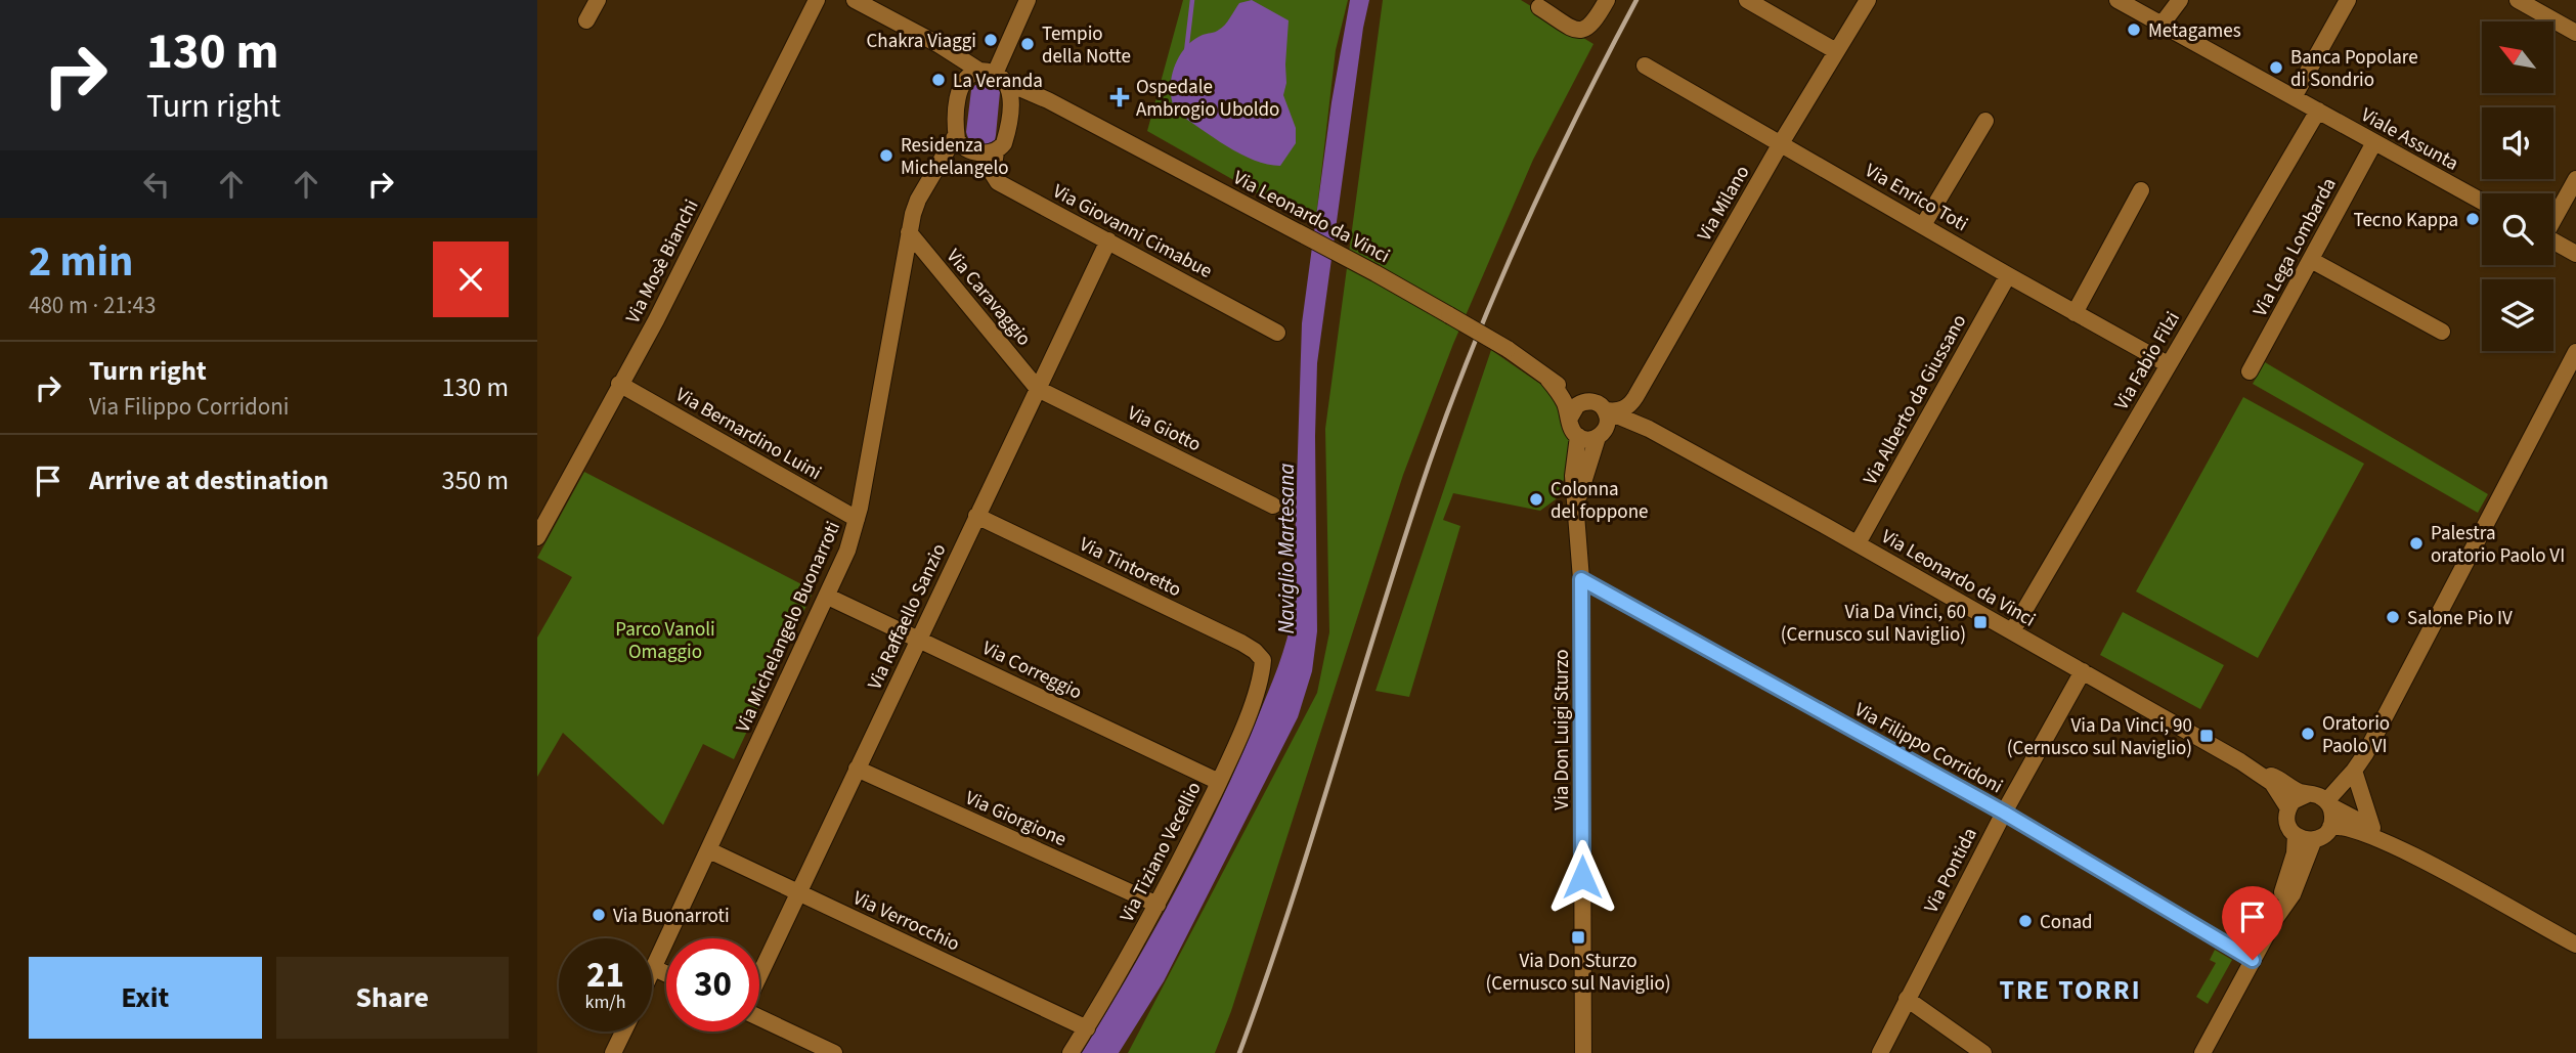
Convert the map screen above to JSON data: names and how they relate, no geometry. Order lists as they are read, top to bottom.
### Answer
{
  "streets": {
    "street": [
      "Viale Assunta",
      "Via Enrico Toti",
      "Via Milano",
      "Via Leonardo da Vinci",
      "Via Giovanni Cimabue",
      "Via Lega Lombarda",
      "Via Mosè Bianchi",
      "Via Caravaggio",
      "Via Fabio Filzi",
      "Via Alberto da Giussano",
      "Via Giotto",
      "Via Bernardino Luini",
      "Via Tintoretto",
      "Via Raffaello Sanzio",
      "Via Michelangelo Buonarroti",
      "Via Correggio",
      "Via Don Luigi Sturzo",
      "Via Filippo Corridoni",
      "Via Giorgione",
      "Via Tiziano Vecellio",
      "Via Pontida",
      "Via Verrocchio"
    ]
  },
  "crossings": [
    ["Viale Assunta", "Via Lega Lombarda"],
    ["Viale Assunta", "Via Fabio Filzi"],
    ["Via Enrico Toti", "Via Milano"],
    ["Via Enrico Toti", "Via Fabio Filzi"],
    ["Via Enrico Toti", "Via Alberto da Giussano"],
    ["Via Milano", "Via Leonardo da Vinci"],
    ["Via Milano", "Via Don Luigi Sturzo"],
    ["Via Leonardo da Vinci", "Via Giovanni Cimabue"],
    ["Via Leonardo da Vinci", "Via Fabio Filzi"],
    ["Via Leonardo da Vinci", "Via Alberto da Giussano"],
    ["Via Leonardo da Vinci", "Via Michelangelo Buonarroti"],
    ["Via Leonardo da Vinci", "Via Don Luigi Sturzo"],
    ["Via Leonardo da Vinci", "Via Pontida"],
    ["Via Giovanni Cimabue", "Via Raffaello Sanzio"],
    ["Via Giovanni Cimabue", "Via Michelangelo Buonarroti"],
    ["Via Mosè Bianchi", "Via Bernardino Luini"],
    ["Via Caravaggio", "Via Giotto"],
    ["Via Caravaggio", "Via Raffaello Sanzio"],
    ["Via Caravaggio", "Via Michelangelo Buonarroti"],
    ["Via Giotto", "Via Raffaello Sanzio"],
    ["Via Bernardino Luini", "Via Michelangelo Buonarroti"],
    ["Via Tintoretto", "Via Raffaello Sanzio"],
    ["Via Tintoretto", "Via Tiziano Vecellio"],
    ["Via Raffaello Sanzio", "Via Correggio"],
    ["Via Raffaello Sanzio", "Via Giorgione"],
    ["Via Raffaello Sanzio", "Via Verrocchio"],
    ["Via Michelangelo Buonarroti", "Via Correggio"],
    ["Via Michelangelo Buonarroti", "Via Verrocchio"],
    ["Via Correggio", "Via Tiziano Vecellio"],
    ["Via Don Luigi Sturzo", "Via Filippo Corridoni"],
    ["Via Filippo Corridoni", "Via Pontida"],
    ["Via Giorgione", "Via Tiziano Vecellio"],
    ["Via Tiziano Vecellio", "Via Verrocchio"]
  ],
  "districts": ["TRE TORRI"],
  "water": ["Naviglio Martesana"],
  "parks": ["Parco Vanoli Omaggio"],
  "places": {
    "other": [
      "Metagames",
      "Chakra Viaggi",
      "Tempio della Notte",
      "Banca Popolare di Sondrio",
      "La Veranda",
      "Residenza Michelangelo",
      "Tecno Kappa",
      "Colonna del foppone",
      "Palestra oratorio Paolo VI",
      "Salone Pio IV",
      "Oratorio Paolo VI",
      "Via Buonarroti",
      "Conad"
    ],
    "health": ["Ospedale Ambrogio Uboldo"],
    "transit": ["Via Da Vinci, 60 (Cernusco sul Naviglio)", "Via Da Vinci, 90 (Cernusco sul Naviglio)", "Via Don Sturzo (Cernusco sul Naviglio)"]
  },
  "north": "top left",
  "page": {
    "turn": ["130 m", "Turn right"],
    "heading": ["2 min", "480 m · 21:43"],
    "list": [
      {
        "name": "Turn right",
        "note": "Via Filippo Corridoni",
        "value": "130 m"
      },
      {
        "name": "Arrive at destination",
        "value": "350 m"
      }
    ],
    "speed": "21 km/h",
    "limit": "30",
    "buttons": ["Exit", "Share"]
  }
}
